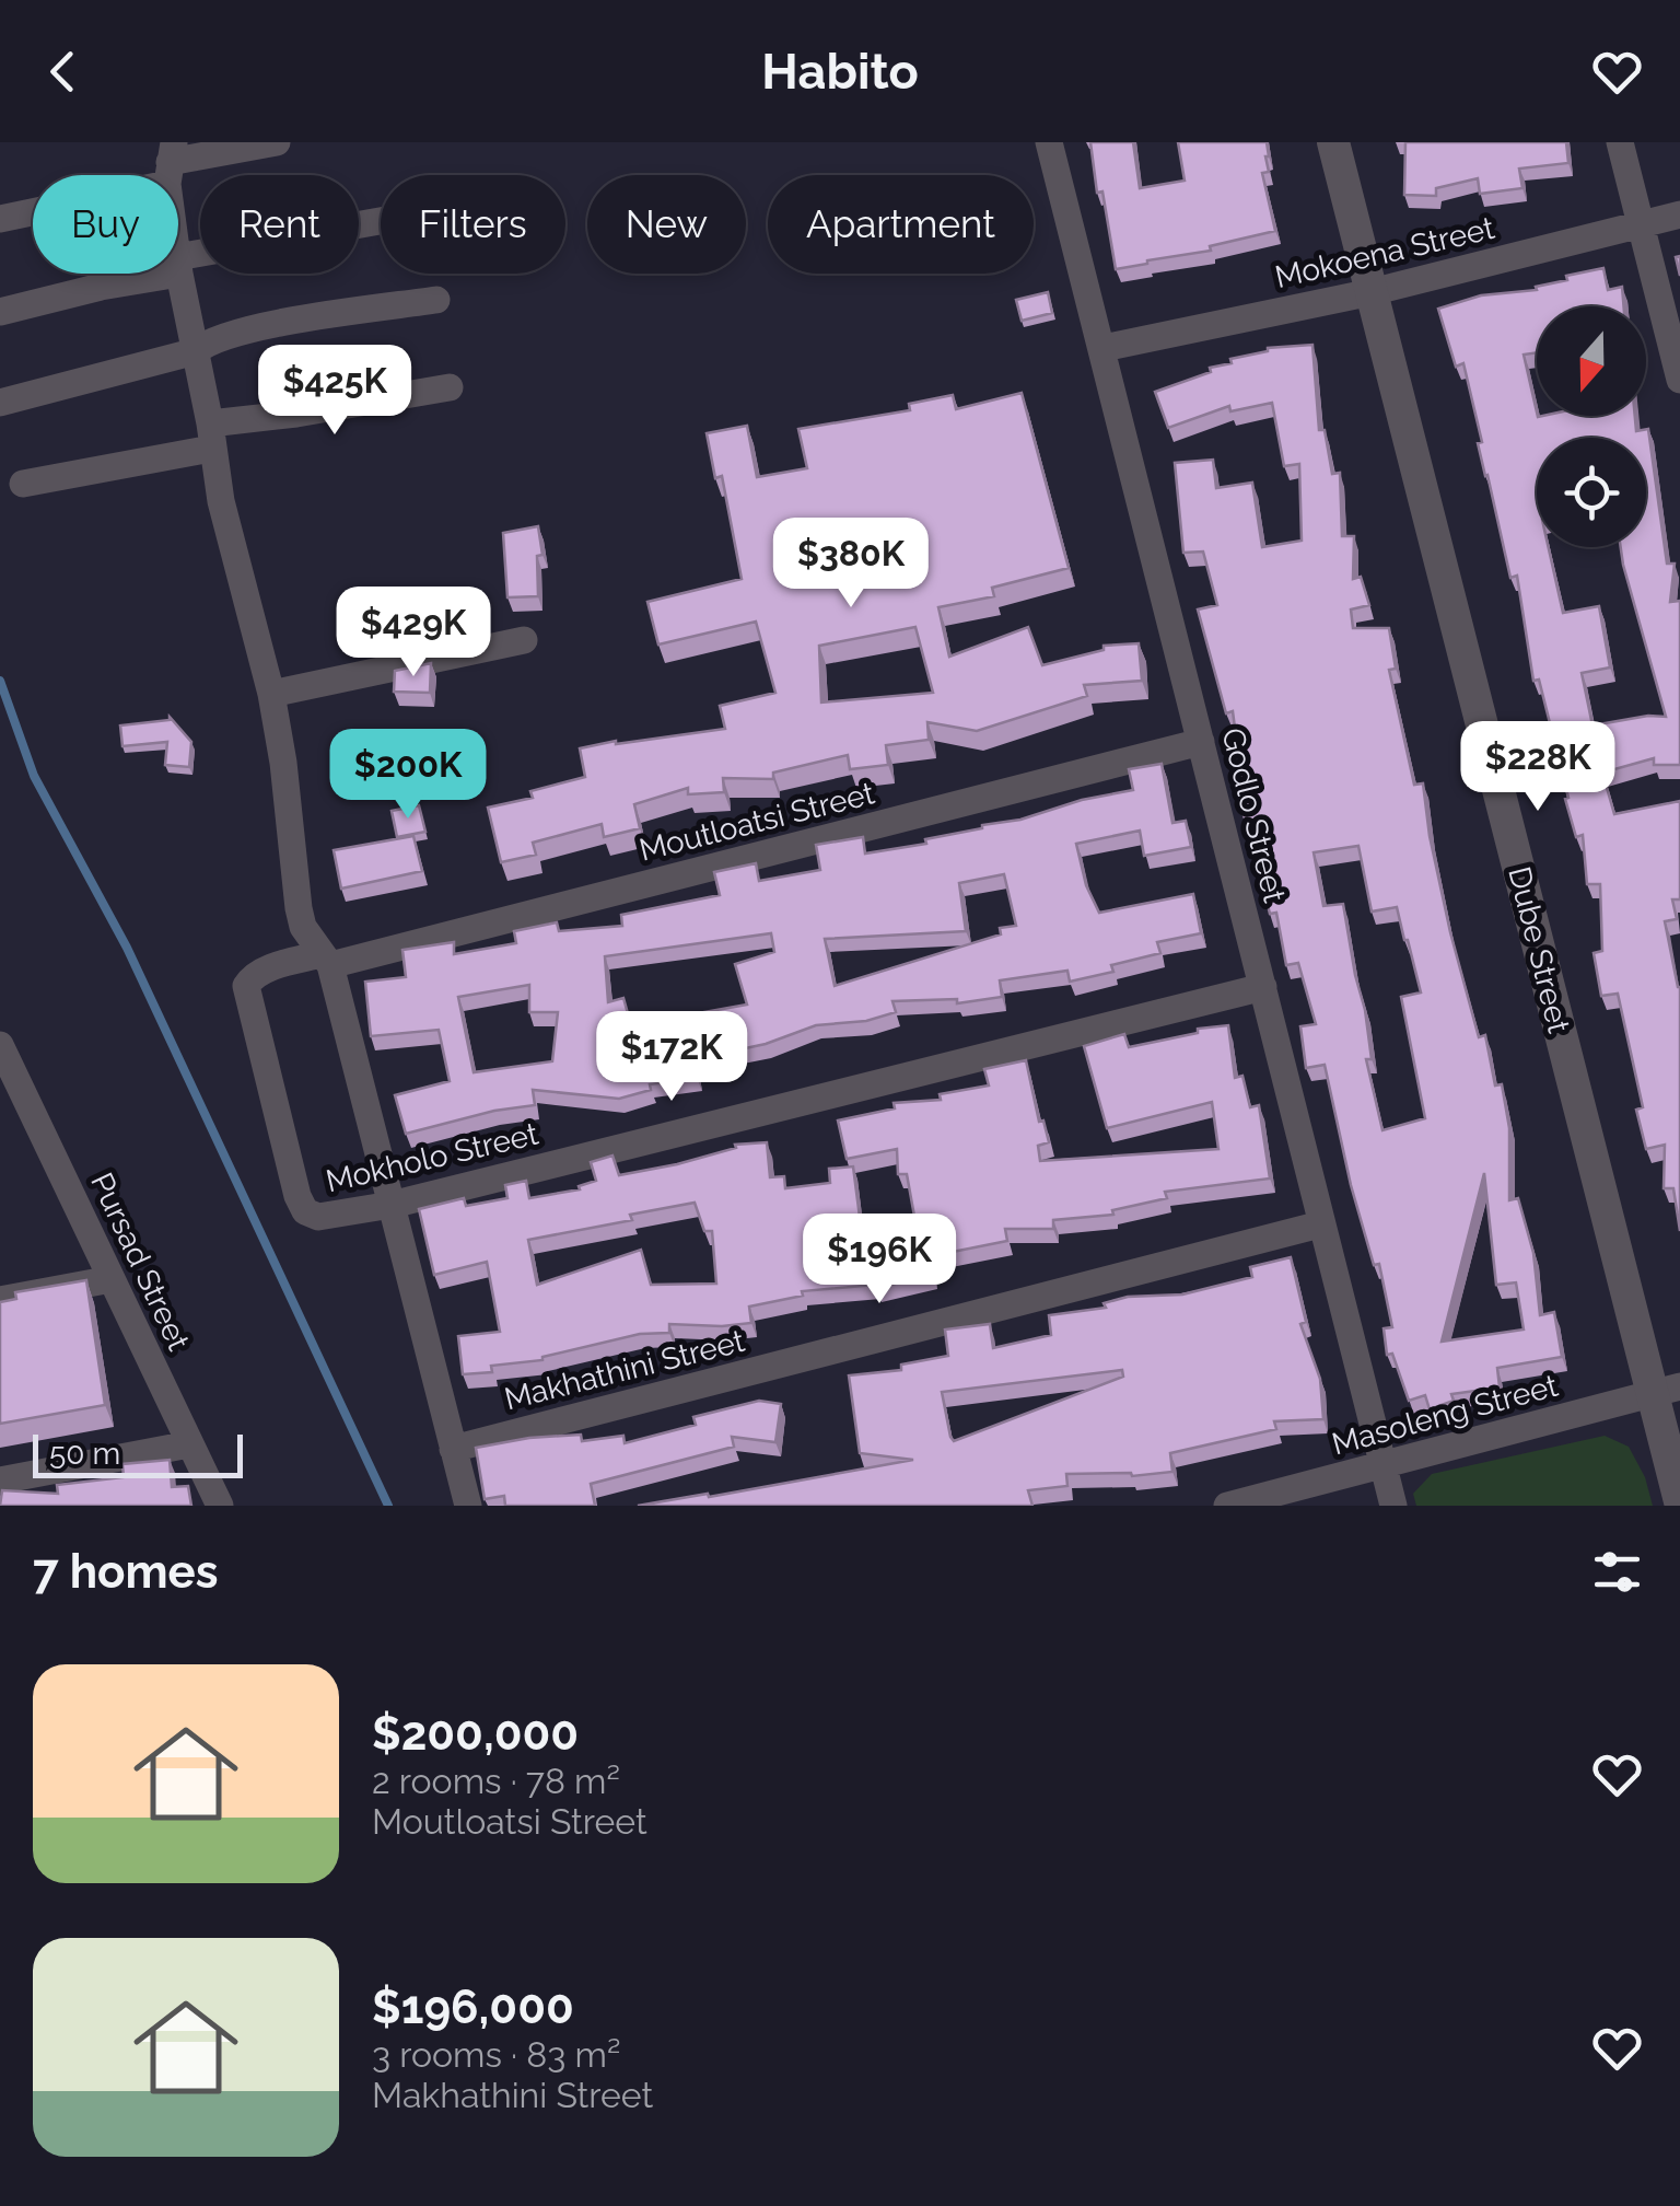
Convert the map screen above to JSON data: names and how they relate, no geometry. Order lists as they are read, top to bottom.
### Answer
{
  "streets": {
    "street": [
      "Mokoena Street",
      "Godlo Street",
      "Moutloatsi Street",
      "Dube Street",
      "Mokholo Street",
      "Pursad Street",
      "Makhathini Street",
      "Masoleng Street"
    ]
  },
  "crossings": [
    ["Mokoena Street", "Godlo Street"],
    ["Mokoena Street", "Dube Street"],
    ["Godlo Street", "Moutloatsi Street"],
    ["Godlo Street", "Mokholo Street"],
    ["Godlo Street", "Makhathini Street"],
    ["Godlo Street", "Masoleng Street"],
    ["Moutloatsi Street", "Mokholo Street"],
    ["Dube Street", "Masoleng Street"]
  ],
  "scale_bar": "50 m",
  "north": "bottom",
  "page": {
    "header": "Habito",
    "chip": [
      "Buy",
      "Rent",
      "Filters",
      "New",
      "Apartment"
    ],
    "price": [
      "$425K",
      "$380K",
      "$429K",
      "$228K",
      "$200K",
      "$172K",
      "$196K"
    ],
    "scale": "50 m",
    "heading": "7 homes",
    "list": [
      {
        "name": "$200,000",
        "note": "2 rooms · 78 m² · Moutloatsi Street"
      },
      {
        "name": "$196,000",
        "note": "3 rooms · 83 m² · Makhathini Street"
      }
    ]
  }
}
